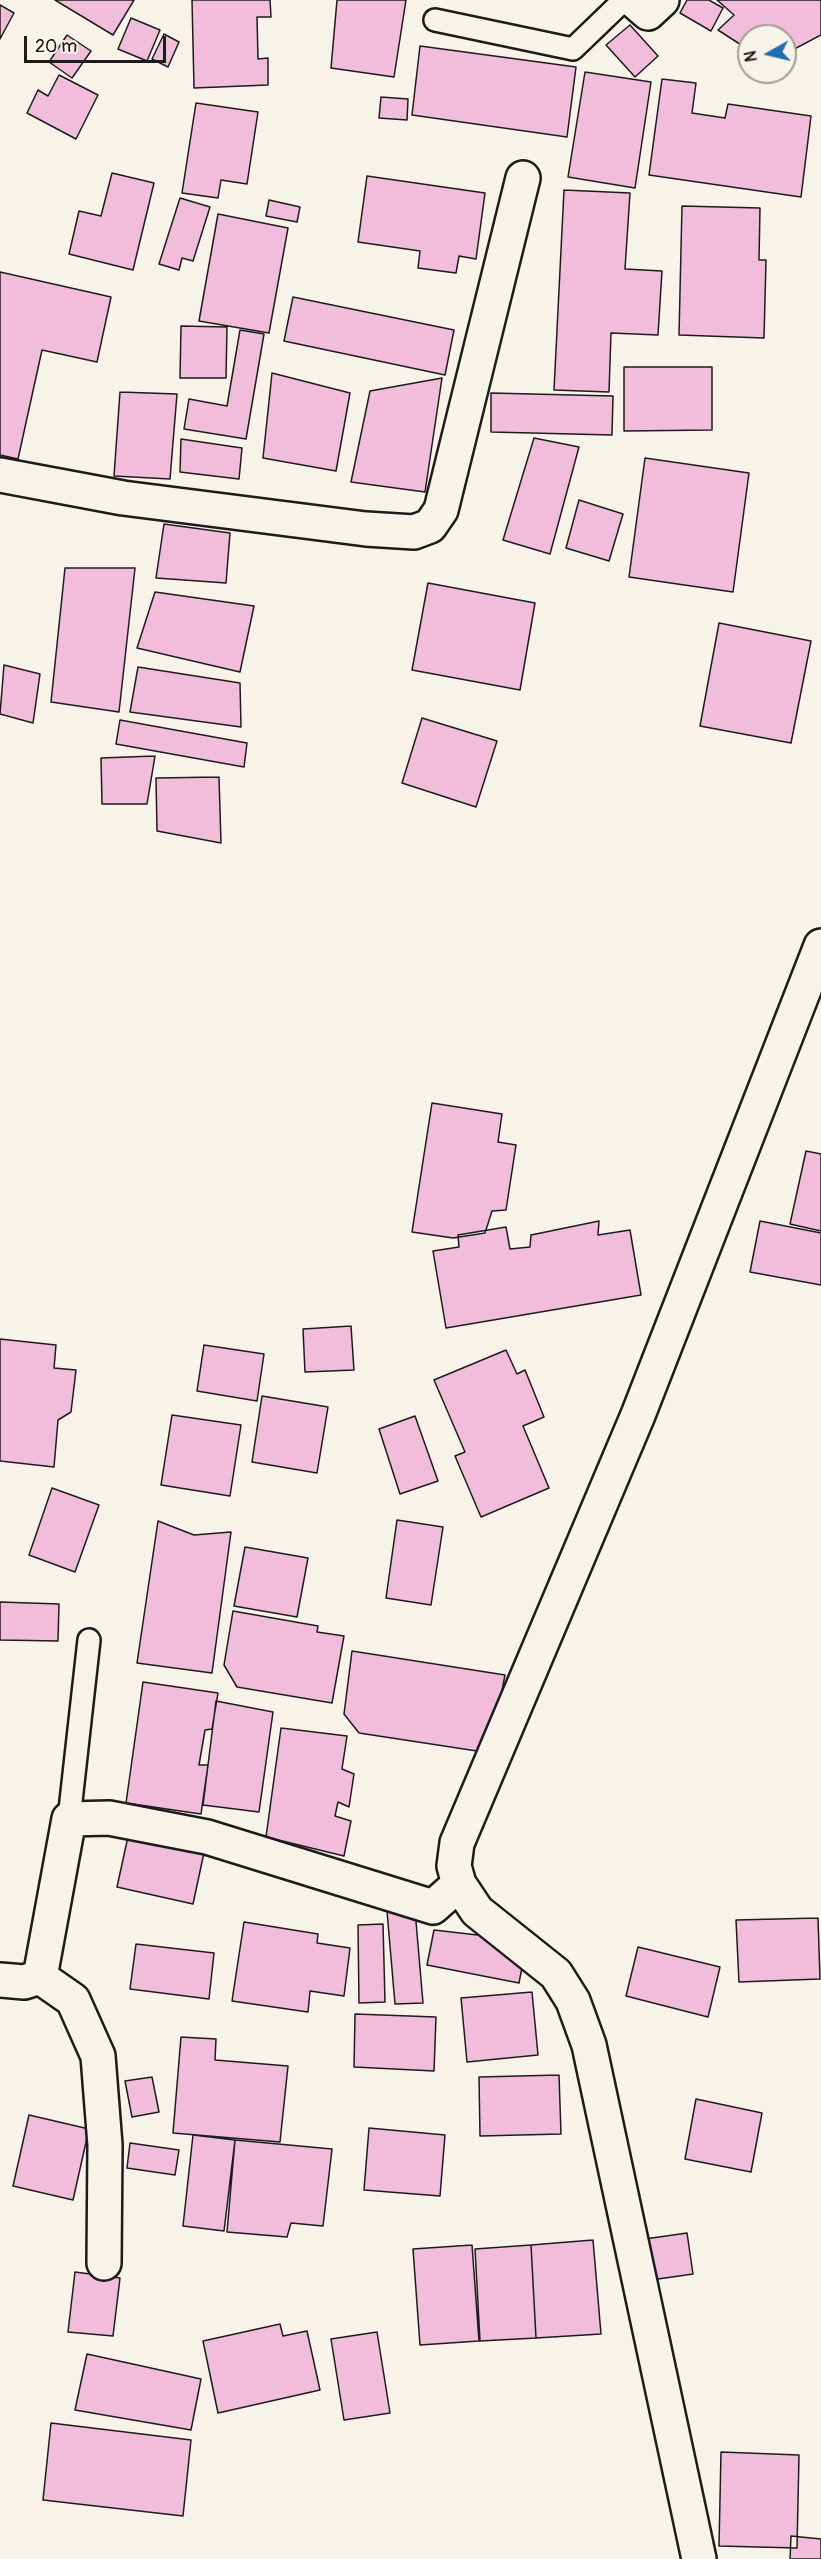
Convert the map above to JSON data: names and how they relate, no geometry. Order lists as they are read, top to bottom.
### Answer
{
  "scale_bar": "20 m",
  "north": "left"
}
